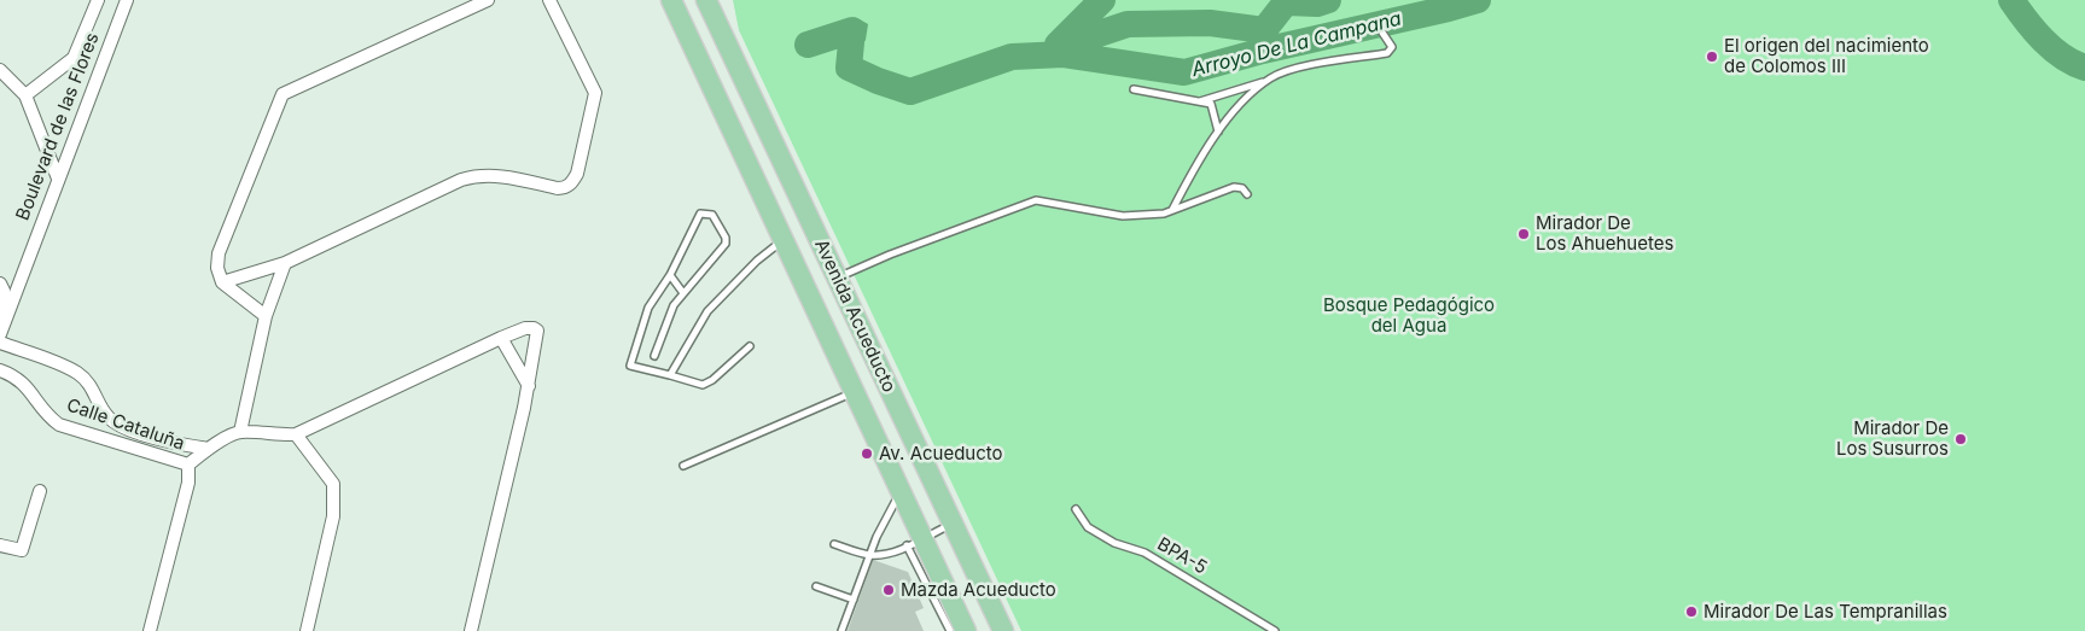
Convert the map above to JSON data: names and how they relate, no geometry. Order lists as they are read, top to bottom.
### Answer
{
  "streets": {
    "main road": ["Avenida Acueducto"],
    "street": ["Boulevard de las Flores", "Calle Cataluña"],
    "lane": ["BPA-5"]
  },
  "water": ["Arroyo De La Campana"],
  "parks": ["Bosque Pedagógico del Agua"],
  "places": [
    "El origen del nacimiento de Colomos III",
    "Mirador De Los Ahuehuetes",
    "Mirador De Los Susurros",
    "Av. Acueducto",
    "Mazda Acueducto",
    "Mirador De Las Tempranillas"
  ]
}
